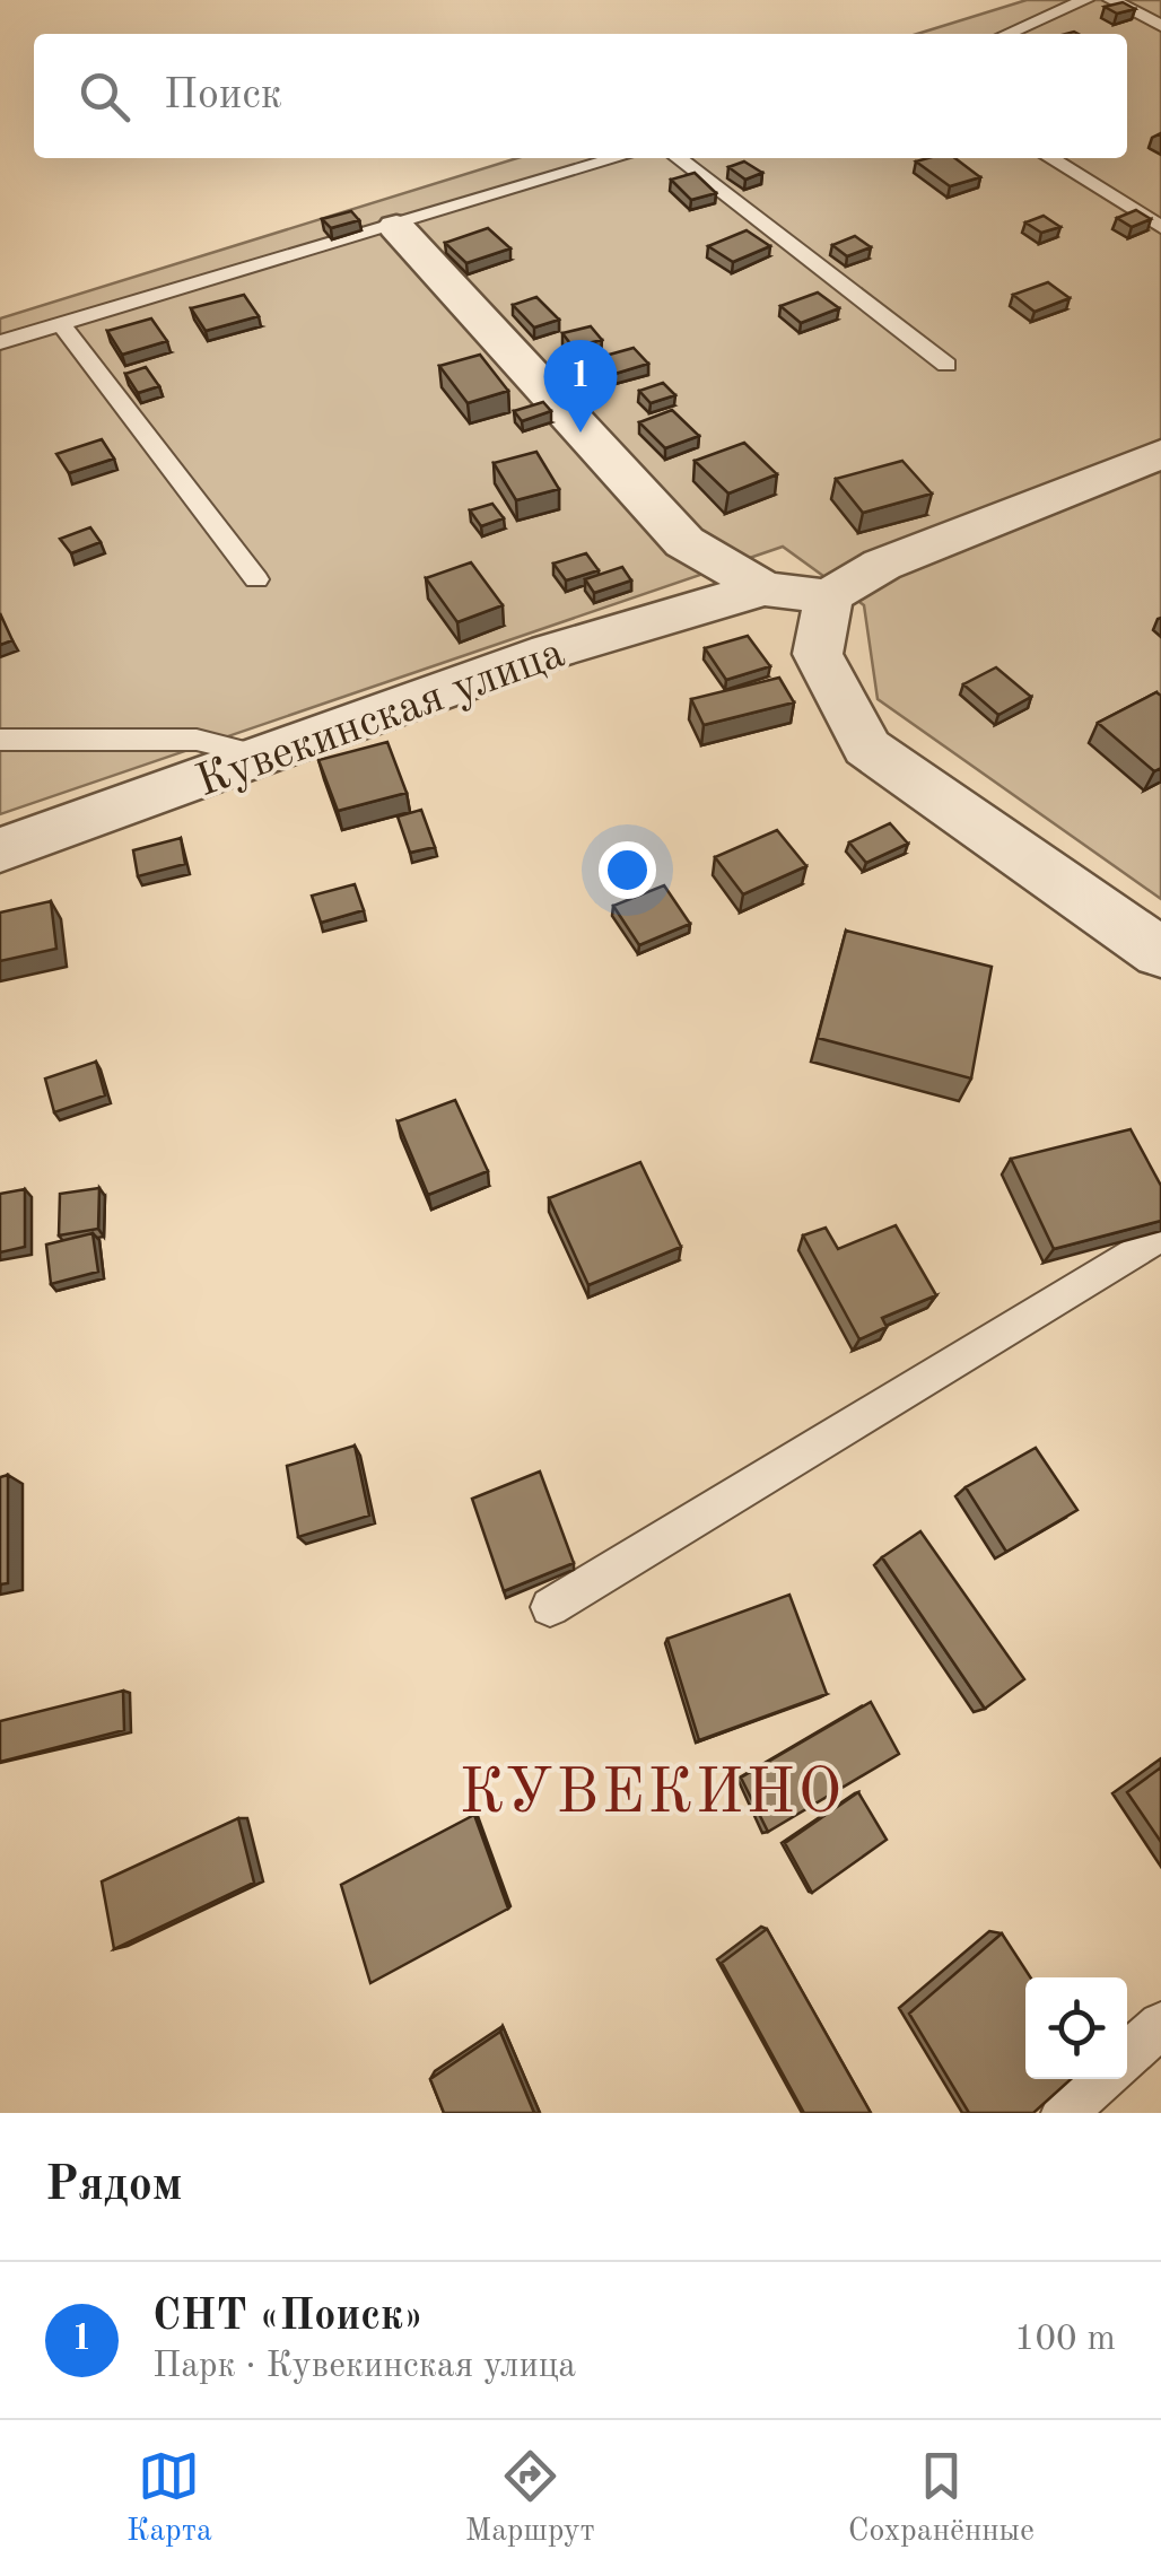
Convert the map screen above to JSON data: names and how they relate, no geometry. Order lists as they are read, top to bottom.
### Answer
{
  "streets": {
    "street": ["Кувекинская улица"]
  },
  "districts": ["КУВЕКИНО"],
  "page": {
    "search": "Поиск",
    "pins": "1",
    "heading": "Рядом",
    "list": [
      {
        "mark": "1",
        "name": "СНТ «Поиск»",
        "note": "Парк · Кувекинская улица",
        "value": "100 m"
      }
    ],
    "nav": ["Карта", "Маршрут", "Сохранённые"]
  }
}
